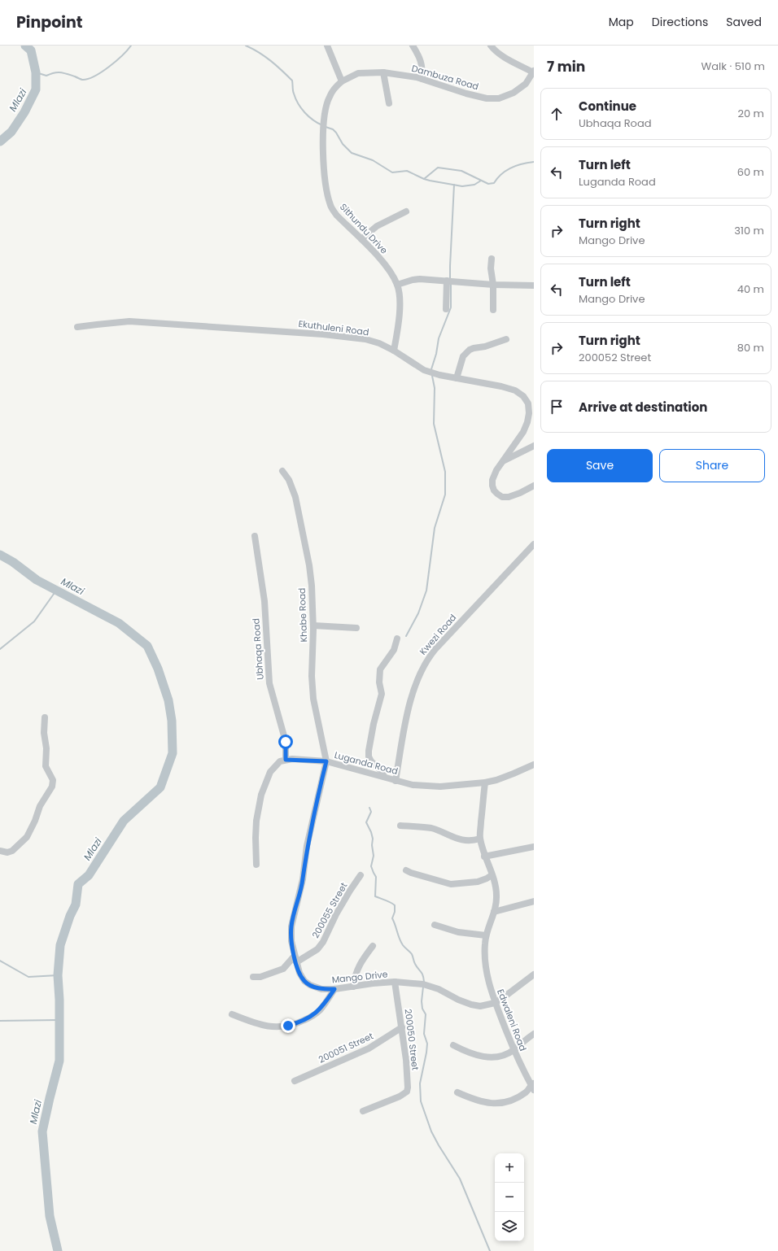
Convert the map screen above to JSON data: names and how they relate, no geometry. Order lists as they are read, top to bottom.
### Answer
{
  "streets": {
    "street": [
      "Dambuza Road",
      "Sithundu Drive",
      "Ekuthuleni Road",
      "Khabe Road",
      "Kwezi Road",
      "Ubhaqa Road",
      "Luganda Road",
      "200055 Street",
      "Mango Drive",
      "Edwaleni Road",
      "200050 Street",
      "200051 Street"
    ]
  },
  "crossings": [
    ["Dambuza Road", "Sithundu Drive"],
    ["Sithundu Drive", "Ekuthuleni Road"],
    ["Khabe Road", "Luganda Road"],
    ["Khabe Road", "Mango Drive"],
    ["Kwezi Road", "Luganda Road"],
    ["Ubhaqa Road", "Luganda Road"],
    ["Luganda Road", "Mango Drive"],
    ["Luganda Road", "Edwaleni Road"],
    ["200055 Street", "Mango Drive"],
    ["Mango Drive", "Edwaleni Road"],
    ["Mango Drive", "200050 Street"],
    ["200050 Street", "200051 Street"]
  ],
  "water": ["Mlazi"],
  "page": {
    "header": "Pinpoint",
    "nav": ["Map", "Directions", "Saved"],
    "heading": ["7 min", "Walk · 510 m"],
    "list": [
      ["Continue", "Ubhaqa Road", "20 m"],
      ["Turn left", "Luganda Road", "60 m"],
      ["Turn right", "Mango Drive", "310 m"],
      ["Turn left", "Mango Drive", "40 m"],
      ["Turn right", "200052 Street", "80 m"],
      "Arrive at destination"
    ],
    "buttons": ["Save", "Share"],
    "map_buttons": ["+", "−"]
  }
}
